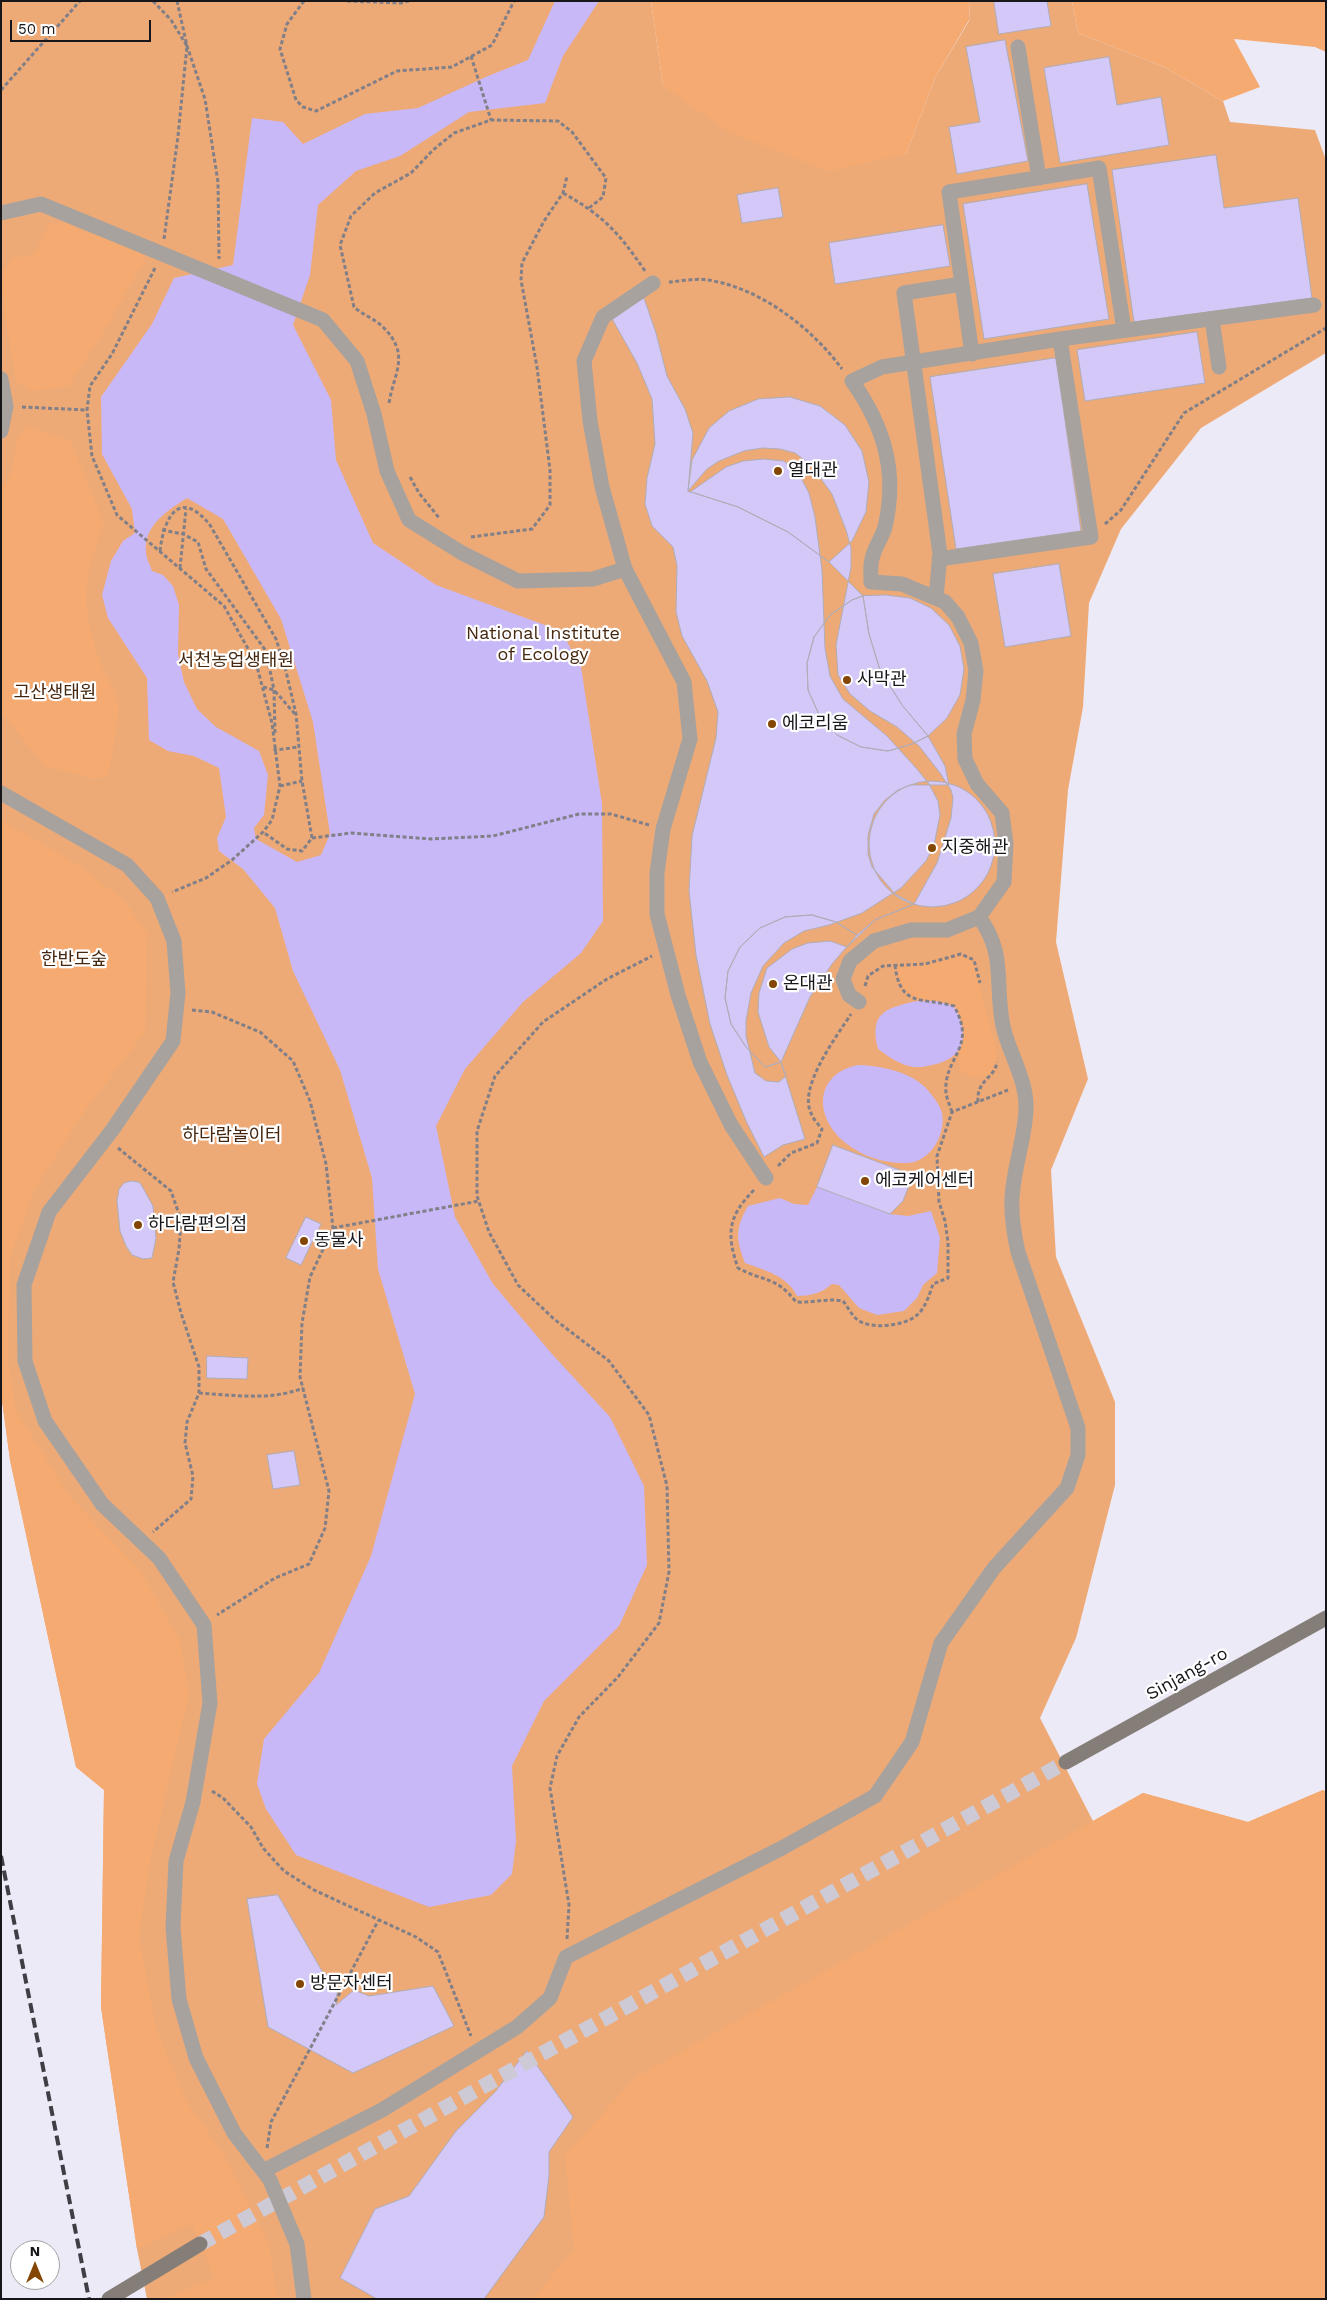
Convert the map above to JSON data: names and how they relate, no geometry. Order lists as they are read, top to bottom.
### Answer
{
  "streets": {
    "street": ["Sinjang-ro"]
  },
  "parks": [
    "National Institute of Ecology",
    "서천농업생태원",
    "고산생태원",
    "한반도숲",
    "하다람놀이터"
  ],
  "places": [
    "열대관",
    "사막관",
    "에코리움",
    "지중해관",
    "온대관",
    "에코케어센터",
    "하다람편의점",
    "동물사",
    "방문자센터"
  ],
  "scale_bar": "50 m",
  "north": "top"
}
